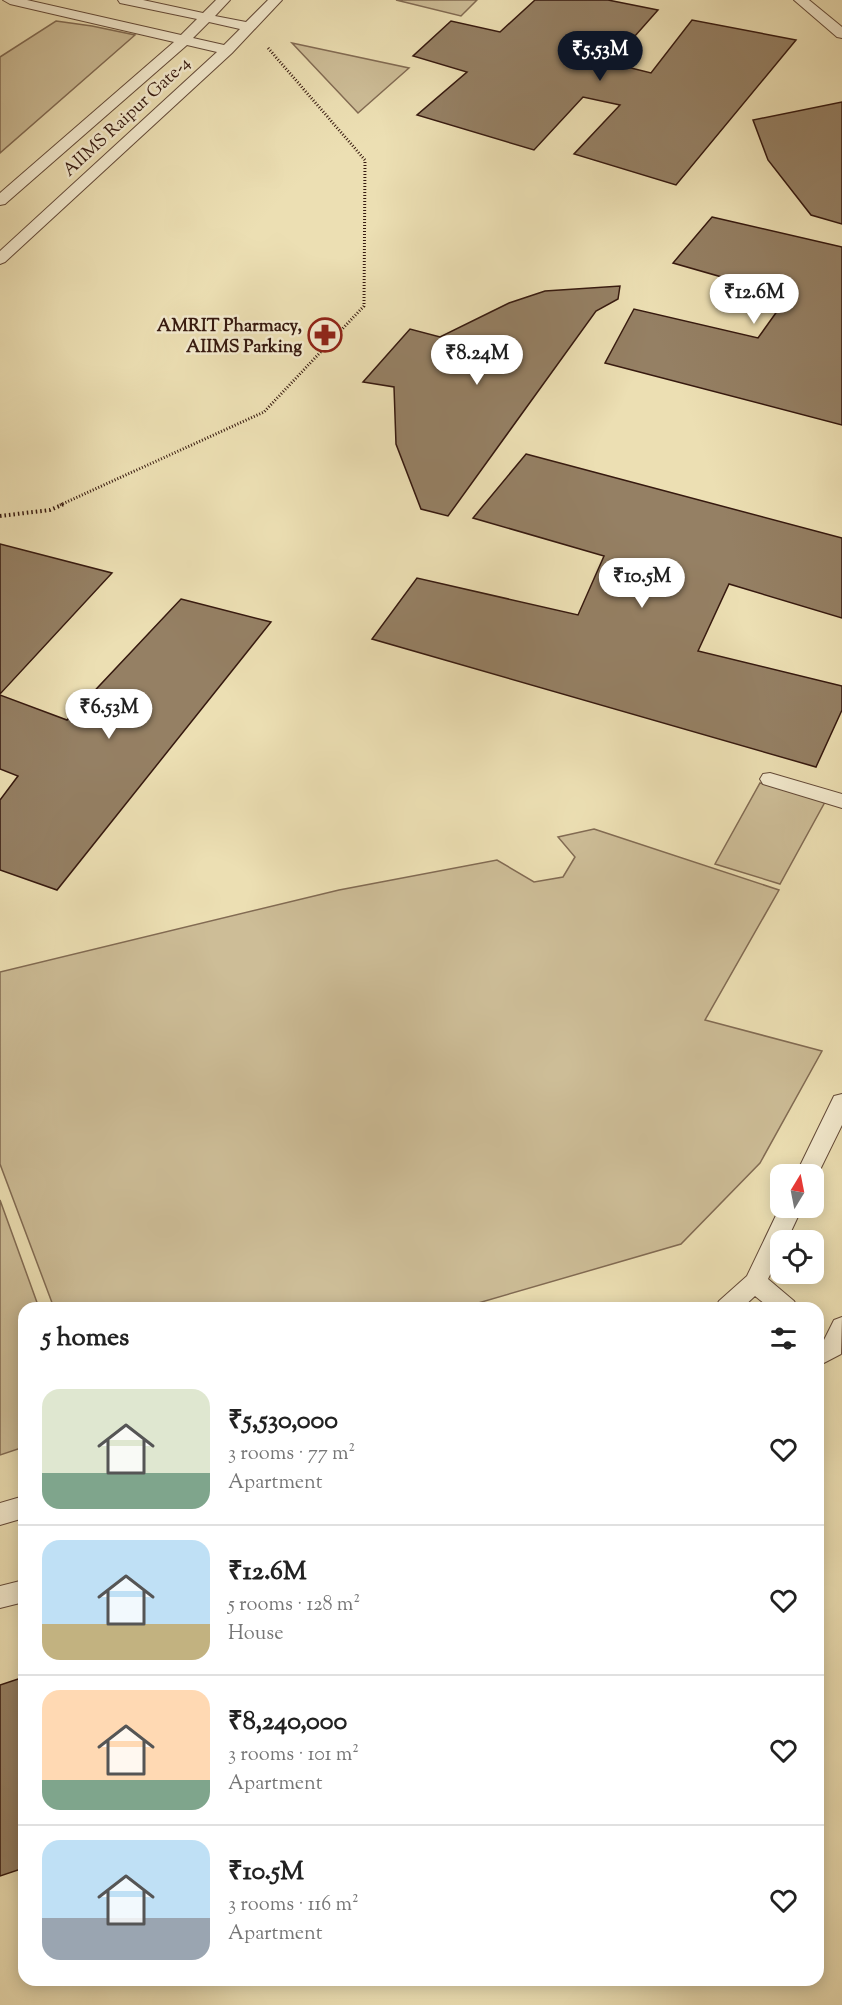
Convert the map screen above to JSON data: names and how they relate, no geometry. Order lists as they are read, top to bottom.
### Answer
{
  "streets": {
    "lane": ["AIIMS Raipur Gate-4"]
  },
  "places": {
    "pharmacy": ["AMRIT Pharmacy, AIIMS Parking"]
  },
  "north": "top",
  "page": {
    "price": [
      "₹5.53M",
      "₹12.6M",
      "₹8.24M",
      "₹10.5M",
      "₹6.53M"
    ],
    "heading": "5 homes",
    "list": [
      {
        "name": "₹5,530,000",
        "note": "3 rooms · 77 m² · Apartment"
      },
      {
        "name": "₹12.6M",
        "note": "5 rooms · 128 m² · House"
      },
      {
        "name": "₹8,240,000",
        "note": "3 rooms · 101 m² · Apartment"
      },
      {
        "name": "₹10.5M",
        "note": "3 rooms · 116 m² · Apartment"
      }
    ]
  }
}
